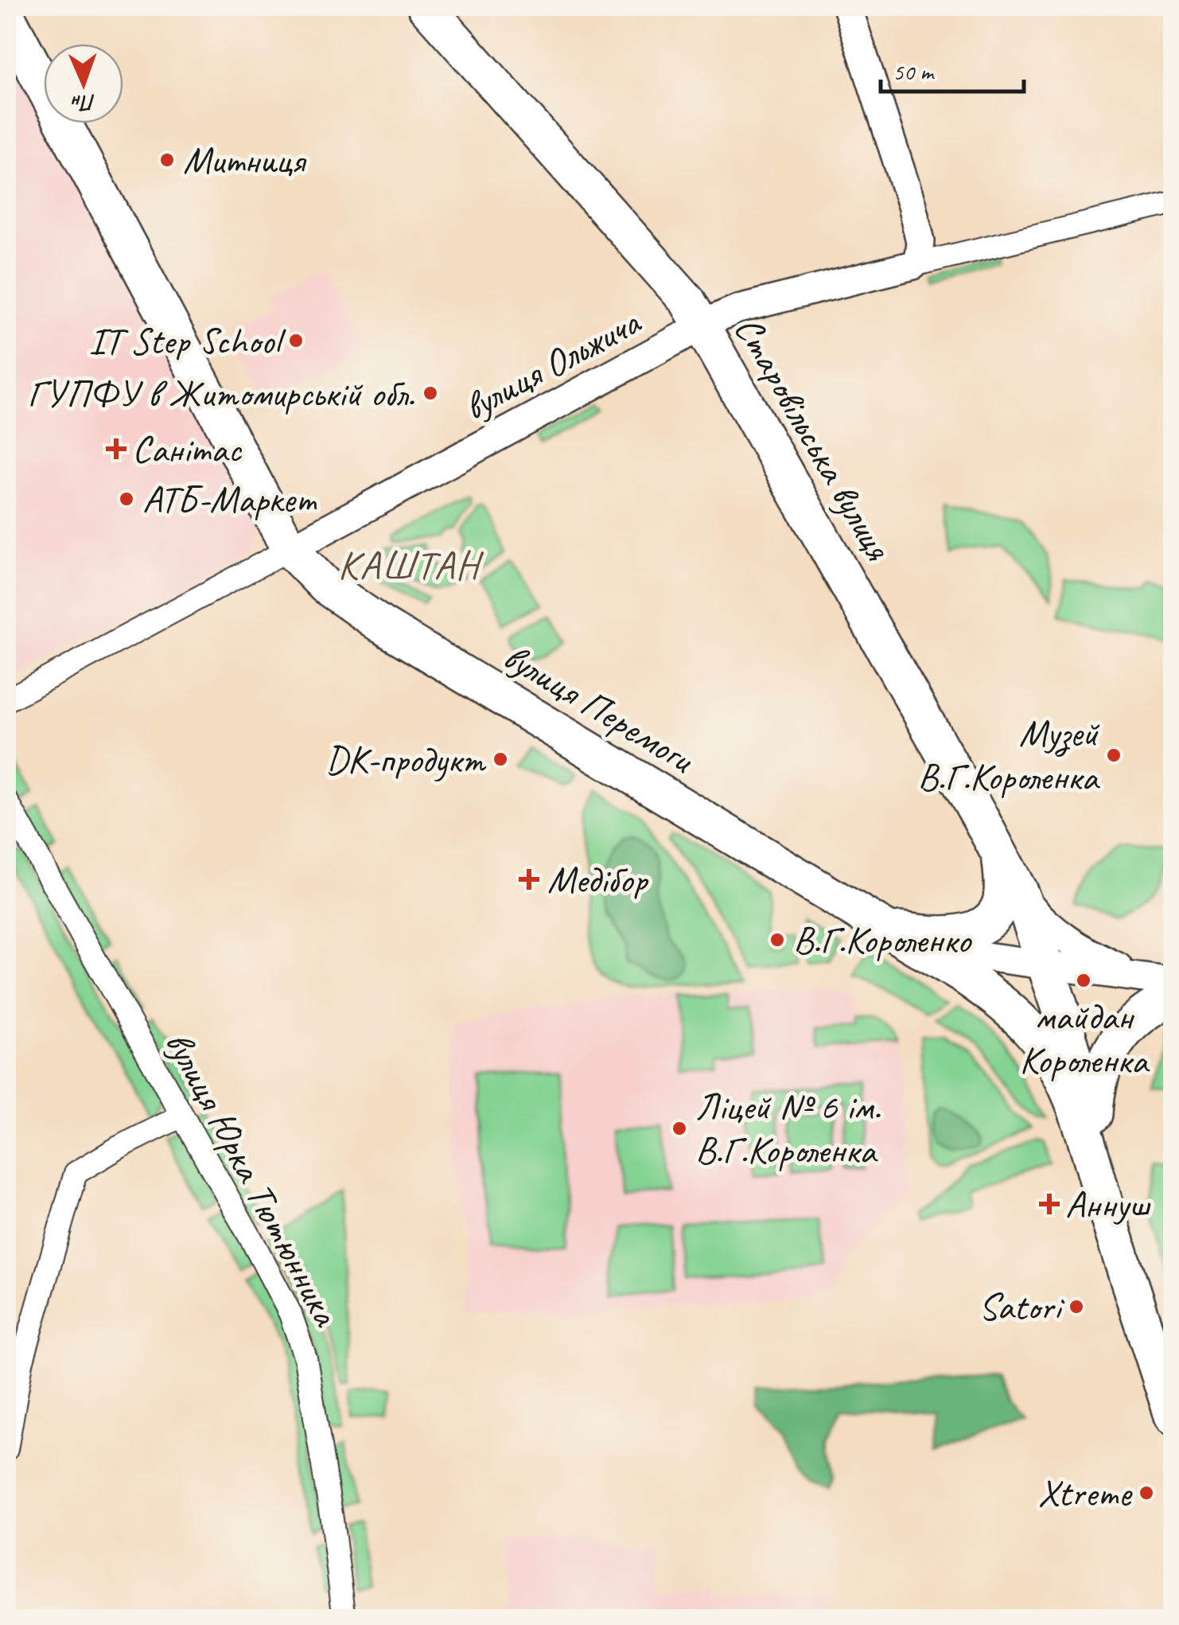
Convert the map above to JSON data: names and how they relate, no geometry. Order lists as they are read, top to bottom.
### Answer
{
  "streets": {
    "main road": ["Старовільська вулиця", "вулиця Перемоги"],
    "street": ["вулиця Ольжича", "вулиця Юрка Тютюнника"]
  },
  "crossings": [
    ["вулиця Ольжича", "Старовільська вулиця"],
    ["вулиця Ольжича", "вулиця Перемоги"]
  ],
  "districts": ["КАШТАН"],
  "places": {
    "other": [
      "Митниця",
      "IT Step School",
      "ГУПФУ в Житомирській обл.",
      "АТБ-Маркет",
      "Музей В.Г.Короленка",
      "DK-продукт",
      "В.Г.Короленко",
      "майдан Короленка",
      "Ліцей № 6 ім. В.Г.Короленка",
      "Satori",
      "Xtreme"
    ],
    "health": ["Санітас", "Медібор", "Аннуш"]
  },
  "scale_bar": "50 m",
  "north": "bottom"
}
